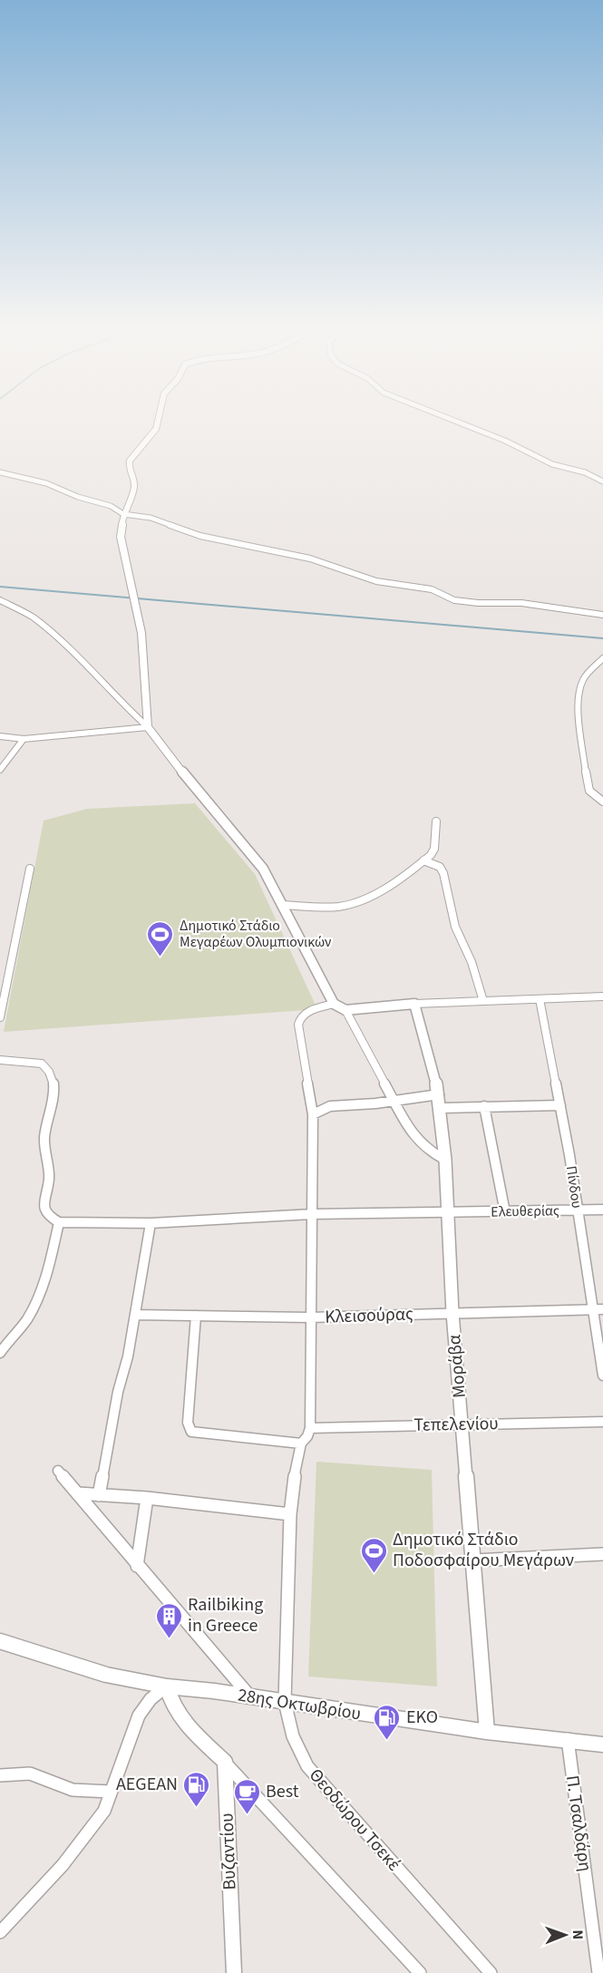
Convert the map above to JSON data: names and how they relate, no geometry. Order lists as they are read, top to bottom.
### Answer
{
  "streets": {
    "street": [
      "Πίνδου",
      "Ελευθερίας",
      "Κλεισούρας",
      "Μοράβα",
      "Τεπελενίου",
      "28ης Οκτωβρίου",
      "Θεοδώρου Τσεκέ",
      "Π. Τσαλδάρη",
      "Βυζαντίου"
    ]
  },
  "crossings": [
    ["Πίνδου", "Ελευθερίας"],
    ["Πίνδου", "Κλεισούρας"],
    ["Ελευθερίας", "Μοράβα"],
    ["Κλεισούρας", "Μοράβα"],
    ["Μοράβα", "Τεπελενίου"],
    ["Μοράβα", "28ης Οκτωβρίου"],
    ["Τεπελενίου", "Θεοδώρου Τσεκέ"],
    ["28ης Οκτωβρίου", "Θεοδώρου Τσεκέ"],
    ["28ης Οκτωβρίου", "Π. Τσαλδάρη"]
  ],
  "places": {
    "sports": ["Δημοτικό Στάδιο Μεγαρέων Ολυμπιονικών", "Δημοτικό Στάδιο Ποδοσφαίρου Μεγάρων"],
    "building": ["Railbiking in Greece"],
    "fuel station": ["EKO", "AEGEAN"],
    "cafe": ["Best"]
  },
  "north": "right"
}
